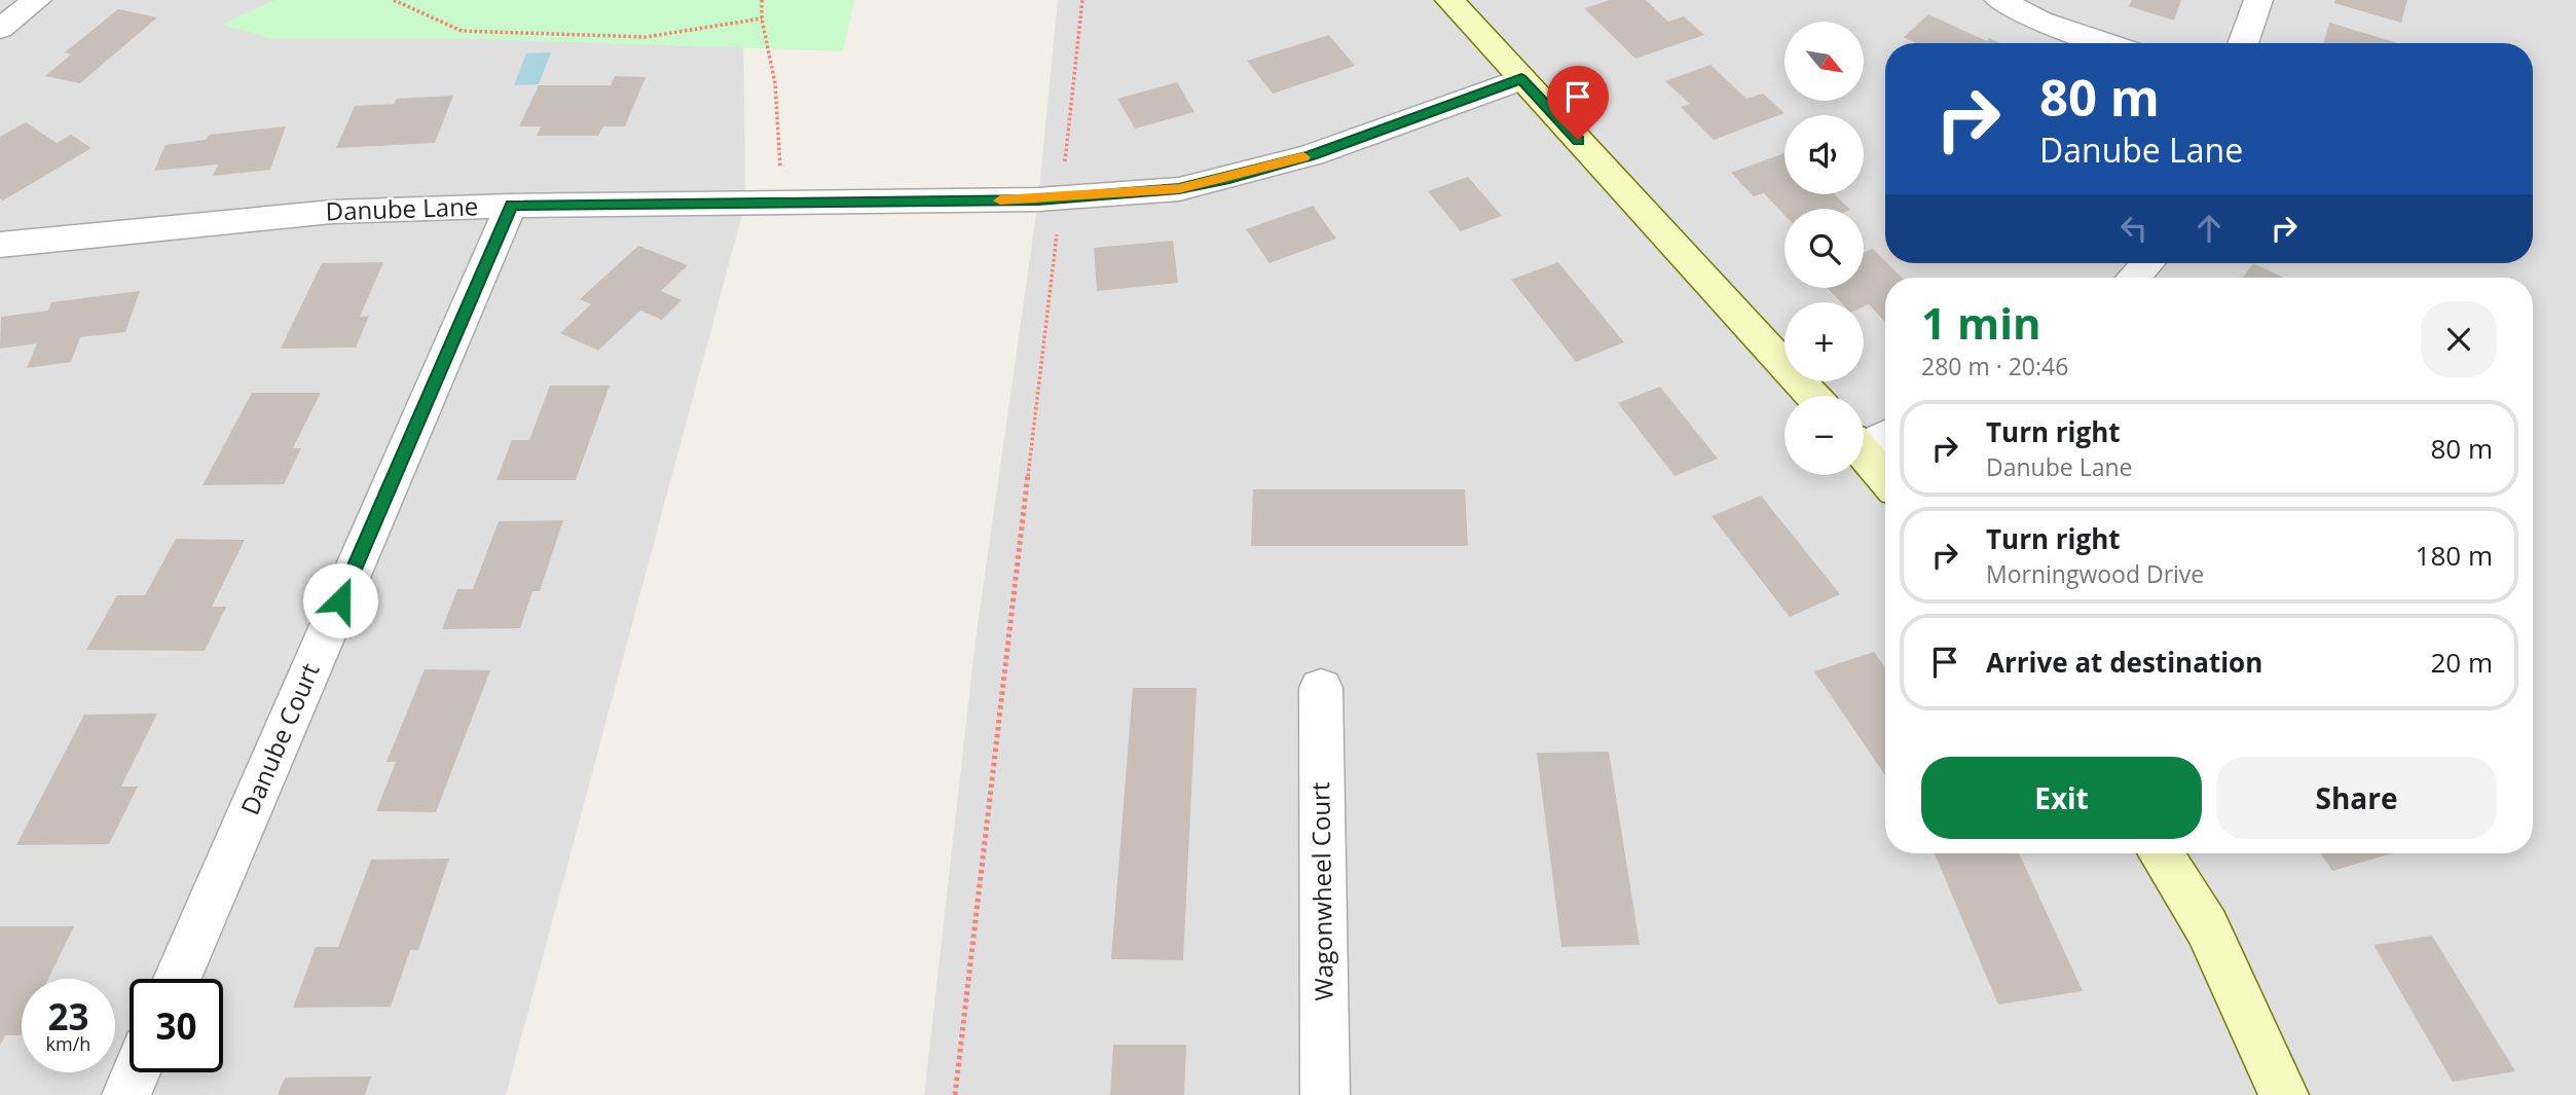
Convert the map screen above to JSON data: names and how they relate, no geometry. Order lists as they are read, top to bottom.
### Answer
{
  "streets": {
    "street": ["Danube Lane", "Danube Court", "Wagonwheel Court"]
  },
  "crossings": [
    ["Danube Lane", "Danube Court"]
  ],
  "north": "bottom right",
  "page": {
    "map_buttons": ["+", "−"],
    "turn": ["80 m", "Danube Lane"],
    "heading": ["1 min", "280 m · 20:46"],
    "list": [
      {
        "name": "Turn right",
        "note": "Danube Lane",
        "value": "80 m"
      },
      {
        "name": "Turn right",
        "note": "Morningwood Drive",
        "value": "180 m"
      },
      {
        "name": "Arrive at destination",
        "value": "20 m"
      }
    ],
    "buttons": ["Exit", "Share"],
    "speed": "23 km/h",
    "limit": "30"
  }
}
